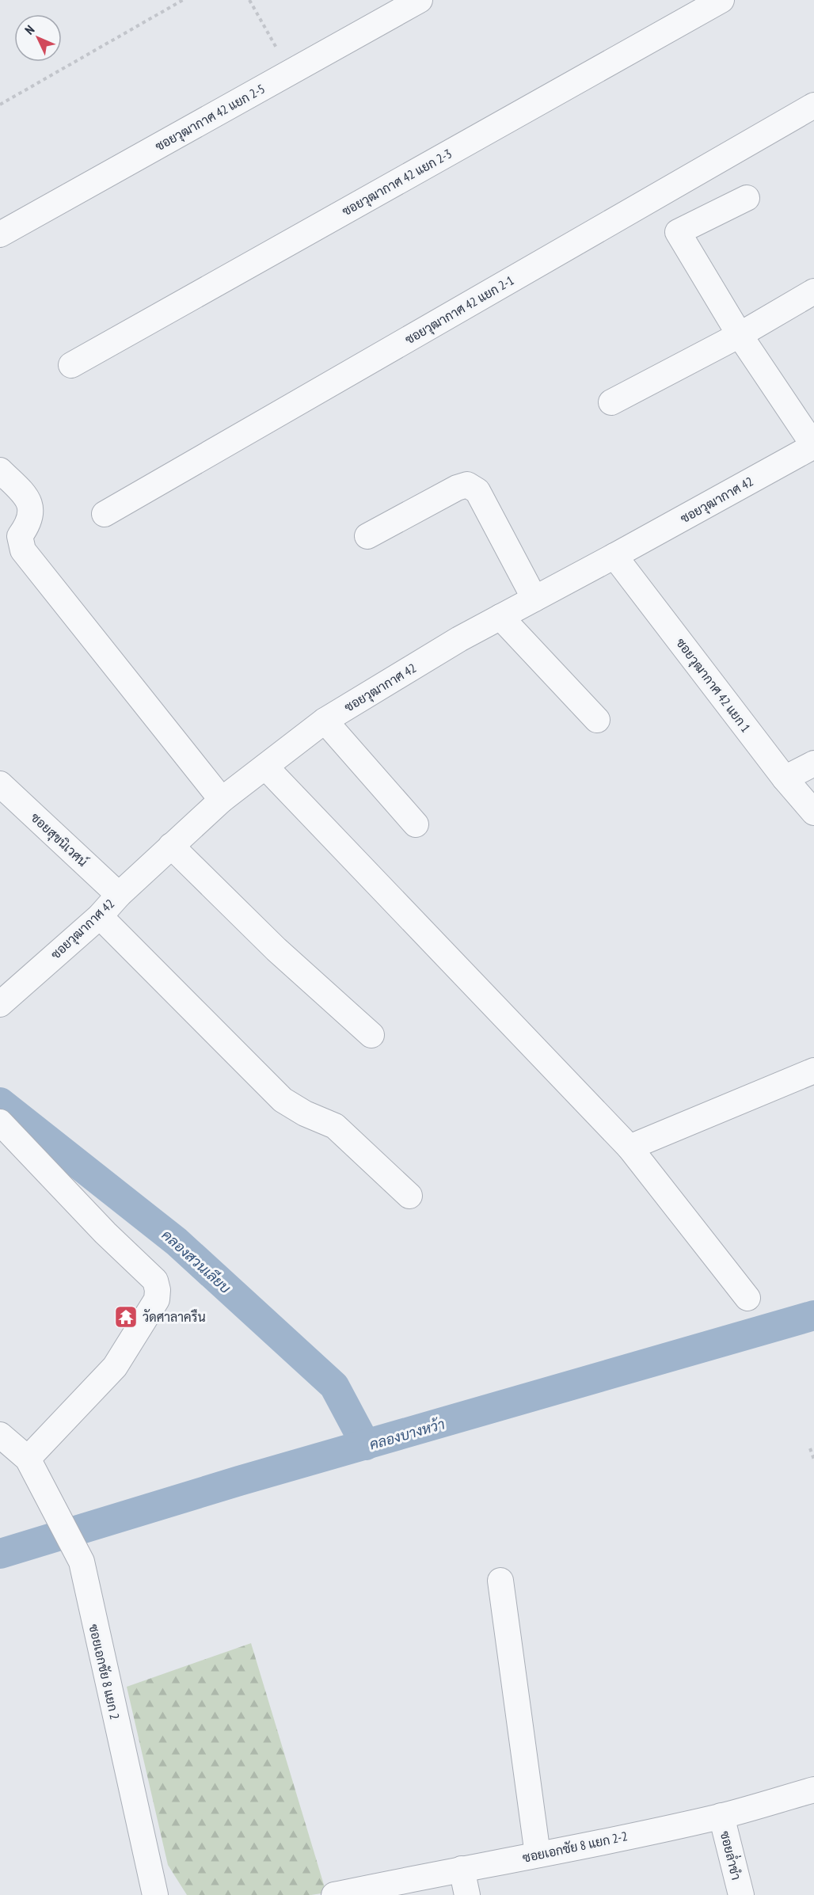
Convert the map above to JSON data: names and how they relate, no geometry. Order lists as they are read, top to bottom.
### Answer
{
  "streets": {
    "street": [
      "ซอยวุฒากาศ 42 แยก 2-5",
      "ซอยวุฒากาศ 42 แยก 2-3",
      "ซอยวุฒากาศ 42 แยก 2-1",
      "ซอยวุฒากาศ 42",
      "ซอยวุฒากาศ 42 แยก 1",
      "ซอยสุขนิเวศน์",
      "ซอยเอกชัย 8 แยก 2",
      "ซอยเอกชัย 8 แยก 2-2",
      "ซอยล่ำชำ"
    ]
  },
  "crossings": [
    ["ซอยวุฒากาศ 42", "ซอยวุฒากาศ 42 แยก 1"],
    ["ซอยวุฒากาศ 42", "ซอยสุขนิเวศน์"],
    ["ซอยเอกชัย 8 แยก 2-2", "ซอยล่ำชำ"]
  ],
  "water": ["คลองสวนเลียบ", "คลองบางหว้า"],
  "places": {
    "temple": ["วัดศาลาครืน"]
  },
  "north": "top left"
}
